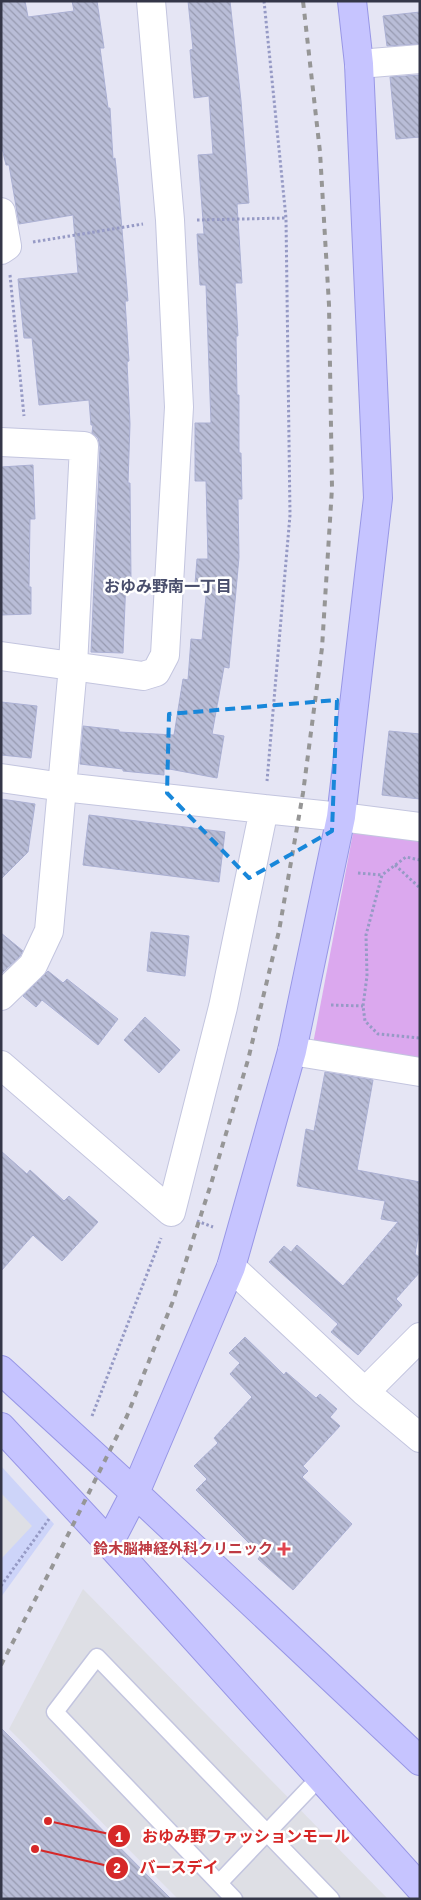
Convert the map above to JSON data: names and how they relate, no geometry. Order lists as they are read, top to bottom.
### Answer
{
  "districts": ["おゆみ野南一丁目"],
  "places": {
    "health": ["鈴木脳神経外科クリニック"],
    "other": ["おゆみ野ファッションモール", "バースデイ"]
  }
}
